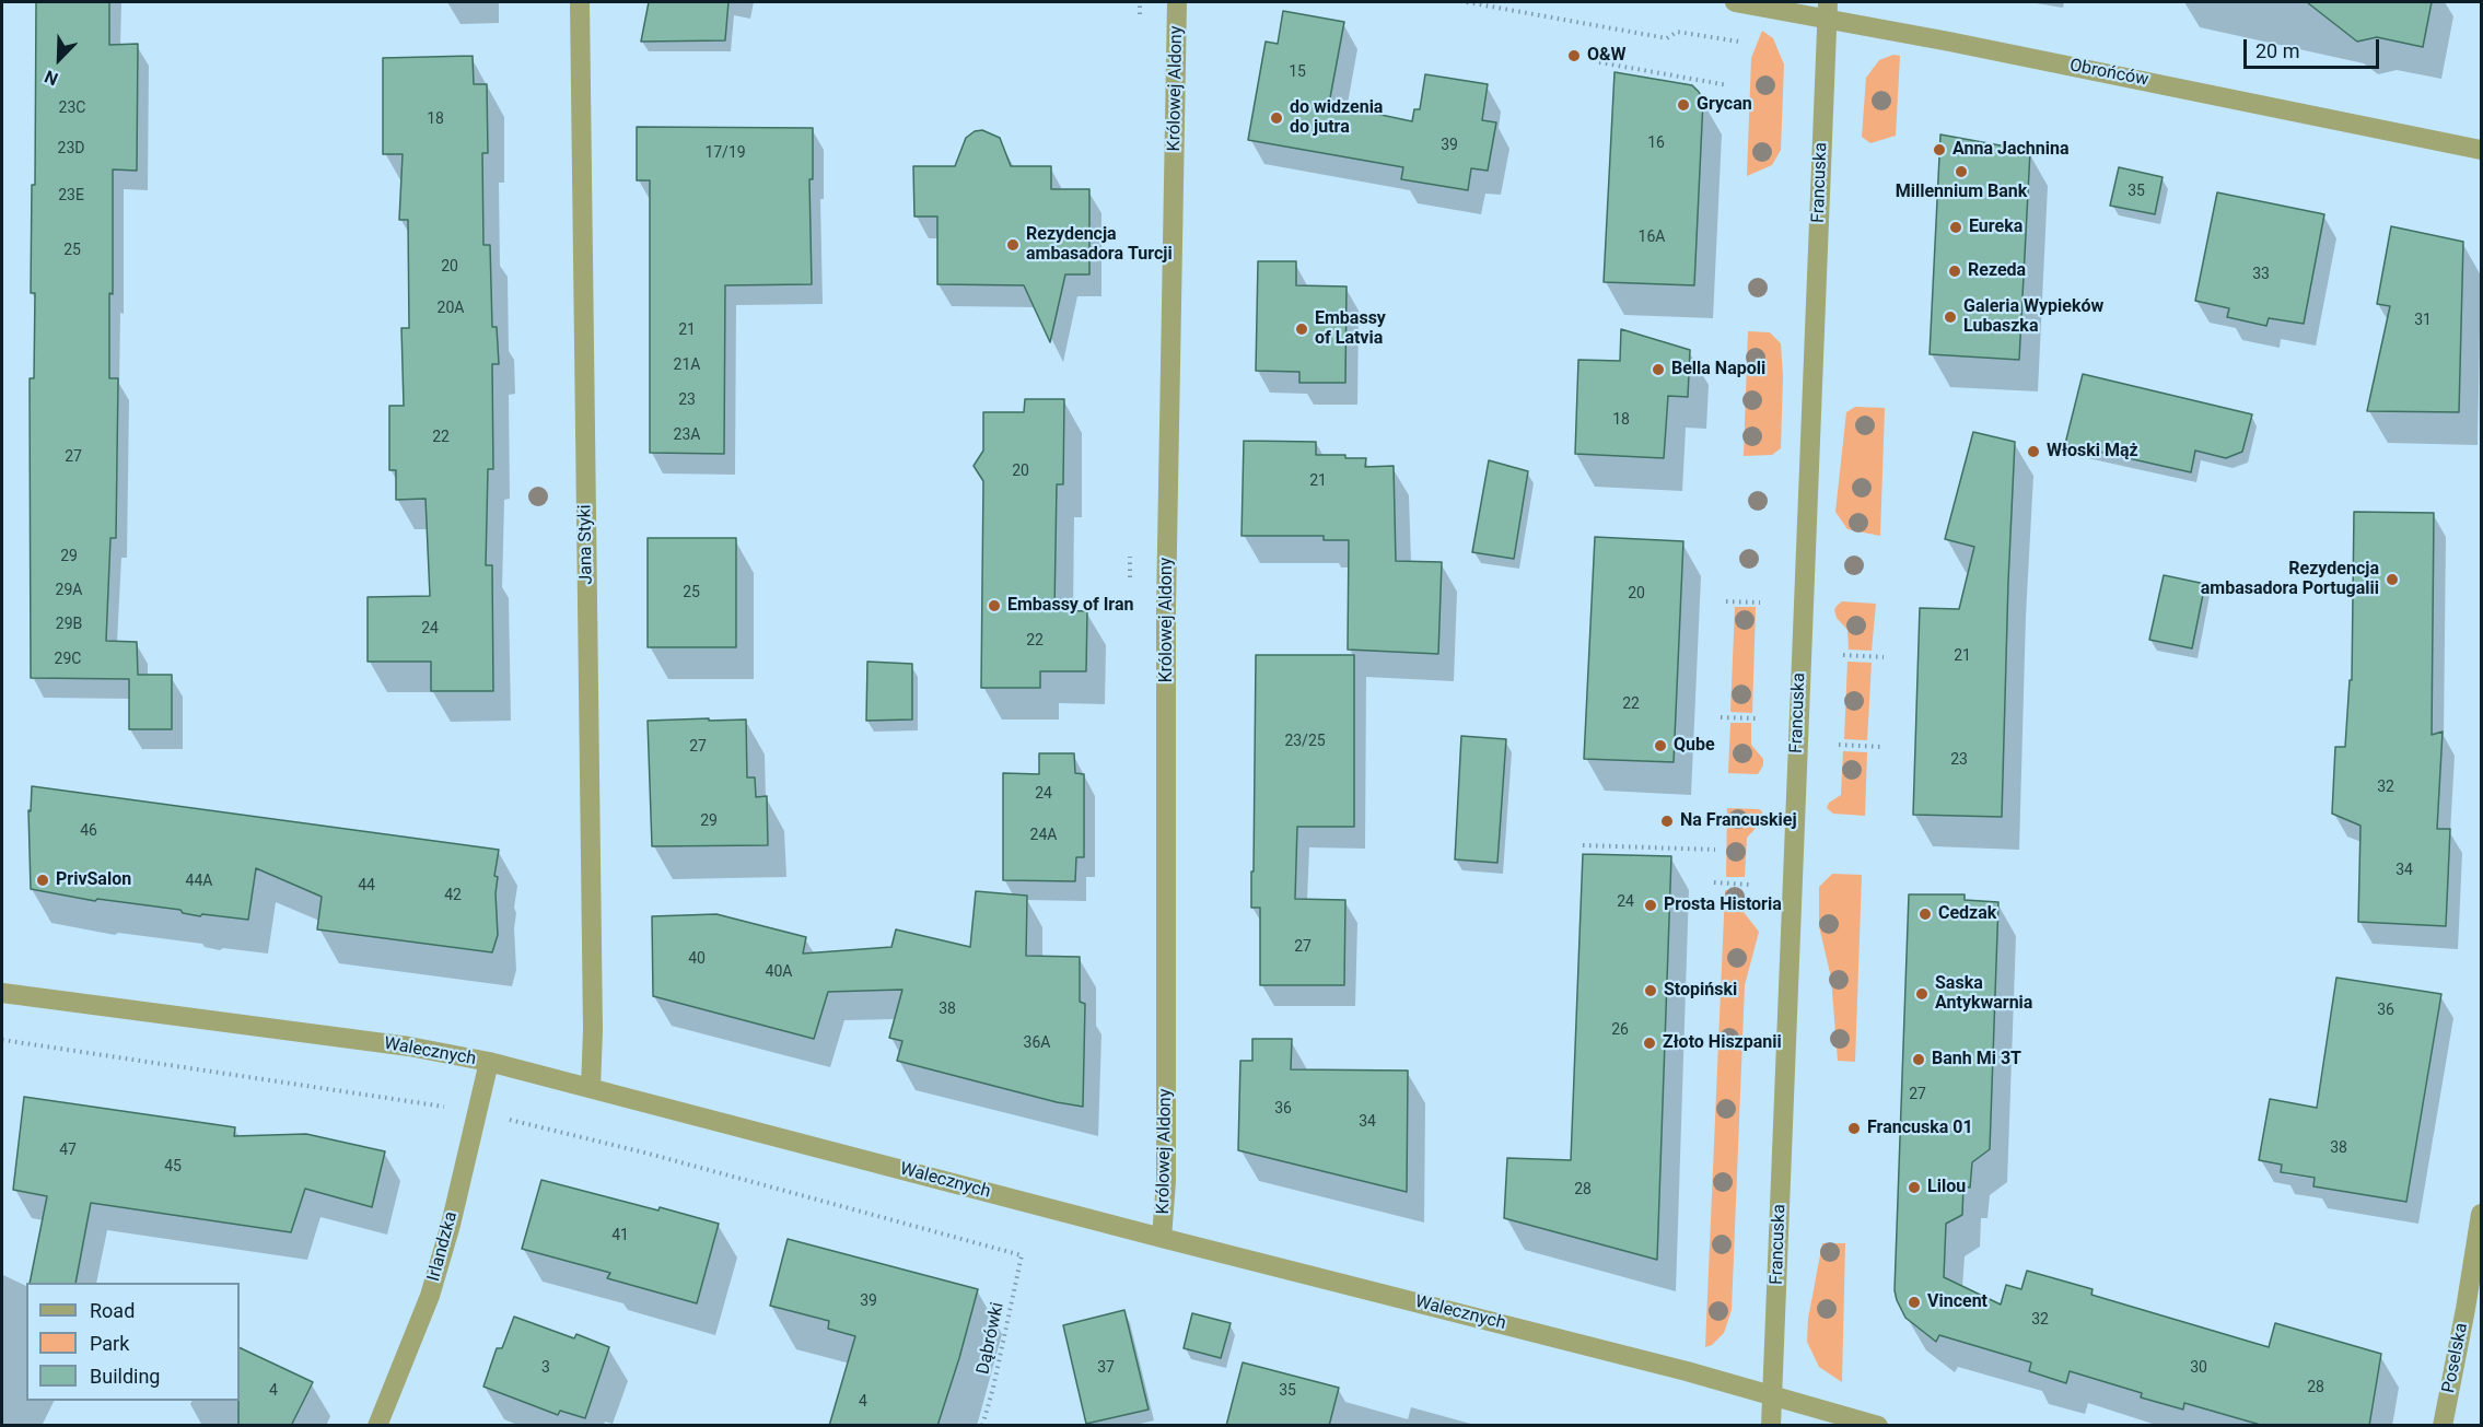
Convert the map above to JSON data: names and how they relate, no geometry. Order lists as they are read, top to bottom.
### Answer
{
  "streets": {
    "street": [
      "Obrońców",
      "Królowej Aldony",
      "Francuska",
      "Jana Styki",
      "Walecznych",
      "Irlandzka",
      "Poselska"
    ],
    "path": ["Dąbrówki"]
  },
  "crossings": [
    ["Obrońców", "Francuska"],
    ["Królowej Aldony", "Walecznych"],
    ["Francuska", "Walecznych"],
    ["Jana Styki", "Walecznych"],
    ["Walecznych", "Irlandzka"],
    ["Irlandzka", "Dąbrówki"]
  ],
  "places": [
    "O&W",
    "Grycan",
    "do widzenia do jutra",
    "Anna Jachnina",
    "Millennium Bank",
    "Eureka",
    "Rezydencja ambasadora Turcji",
    "Rezeda",
    "Galeria Wypieków Lubaszka",
    "Embassy of Latvia",
    "Bella Napoli",
    "Włoski Mąż",
    "Rezydencja ambasadora Portugalii",
    "Embassy of Iran",
    "Qube",
    "Na Francuskiej",
    "PrivSalon",
    "Prosta Historia",
    "Cedzak",
    "Stopiński",
    "Saska Antykwarnia",
    "Złoto Hiszpanii",
    "Banh Mi 3T",
    "Francuska 01",
    "Lilou",
    "Vincent"
  ],
  "house_numbers": [
    "15",
    "23C",
    "18",
    "16",
    "39",
    "23D",
    "17/19",
    "35",
    "23E",
    "16A",
    "25",
    "20",
    "33",
    "20A",
    "31",
    "21",
    "21A",
    "23",
    "18",
    "23A",
    "22",
    "27",
    "20",
    "21",
    "29",
    "29A",
    "25",
    "20",
    "29B",
    "24",
    "22",
    "21",
    "29C",
    "22",
    "23/25",
    "27",
    "23",
    "32",
    "24",
    "29",
    "46",
    "24A",
    "34",
    "44A",
    "44",
    "42",
    "24",
    "27",
    "40",
    "40A",
    "38",
    "36",
    "26",
    "36A",
    "27",
    "36",
    "34",
    "38",
    "47",
    "45",
    "28",
    "41",
    "39",
    "32",
    "3",
    "37",
    "30",
    "28",
    "4",
    "35",
    "4"
  ],
  "legend": ["Road", "Park", "Building"],
  "scale_bar": "20 m",
  "north": "bottom left"
}
